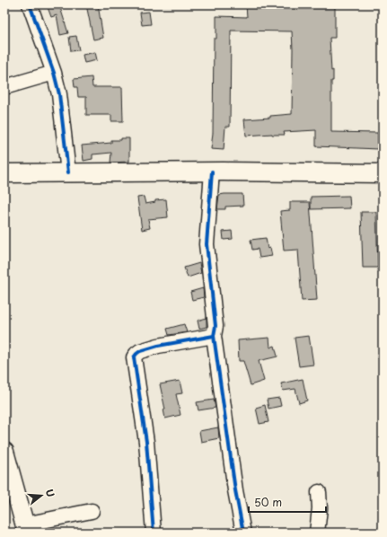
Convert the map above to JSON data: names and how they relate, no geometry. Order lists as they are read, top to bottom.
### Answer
{
  "scale_bar": "50 m",
  "north": "right"
}
